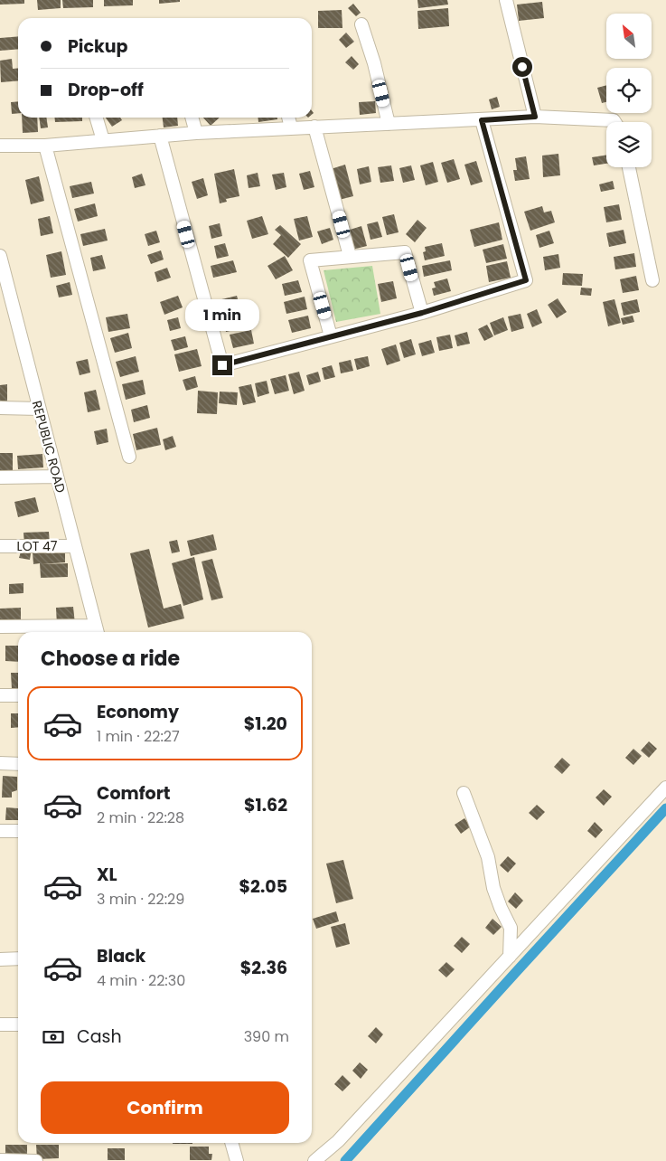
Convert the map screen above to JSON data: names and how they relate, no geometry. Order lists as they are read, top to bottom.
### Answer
{
  "streets": {
    "street": ["REPUBLIC ROAD", "LOT 47"]
  },
  "crossings": [
    ["REPUBLIC ROAD", "LOT 47"]
  ],
  "north": "top left",
  "page": {
    "banner": ["Pickup", "Drop-off"],
    "bubble": "1 min",
    "heading": "Choose a ride",
    "list": [
      {
        "name": "Economy",
        "note": "1 min · 22:27",
        "value": "$1.20"
      },
      {
        "name": "Comfort",
        "note": "2 min · 22:28",
        "value": "$1.62"
      },
      {
        "name": "XL",
        "note": "3 min · 22:29",
        "value": "$2.05"
      },
      {
        "name": "Black",
        "note": "4 min · 22:30",
        "value": "$2.36"
      }
    ],
    "pay": ["Cash", "390 m"],
    "buttons": "Confirm"
  }
}
